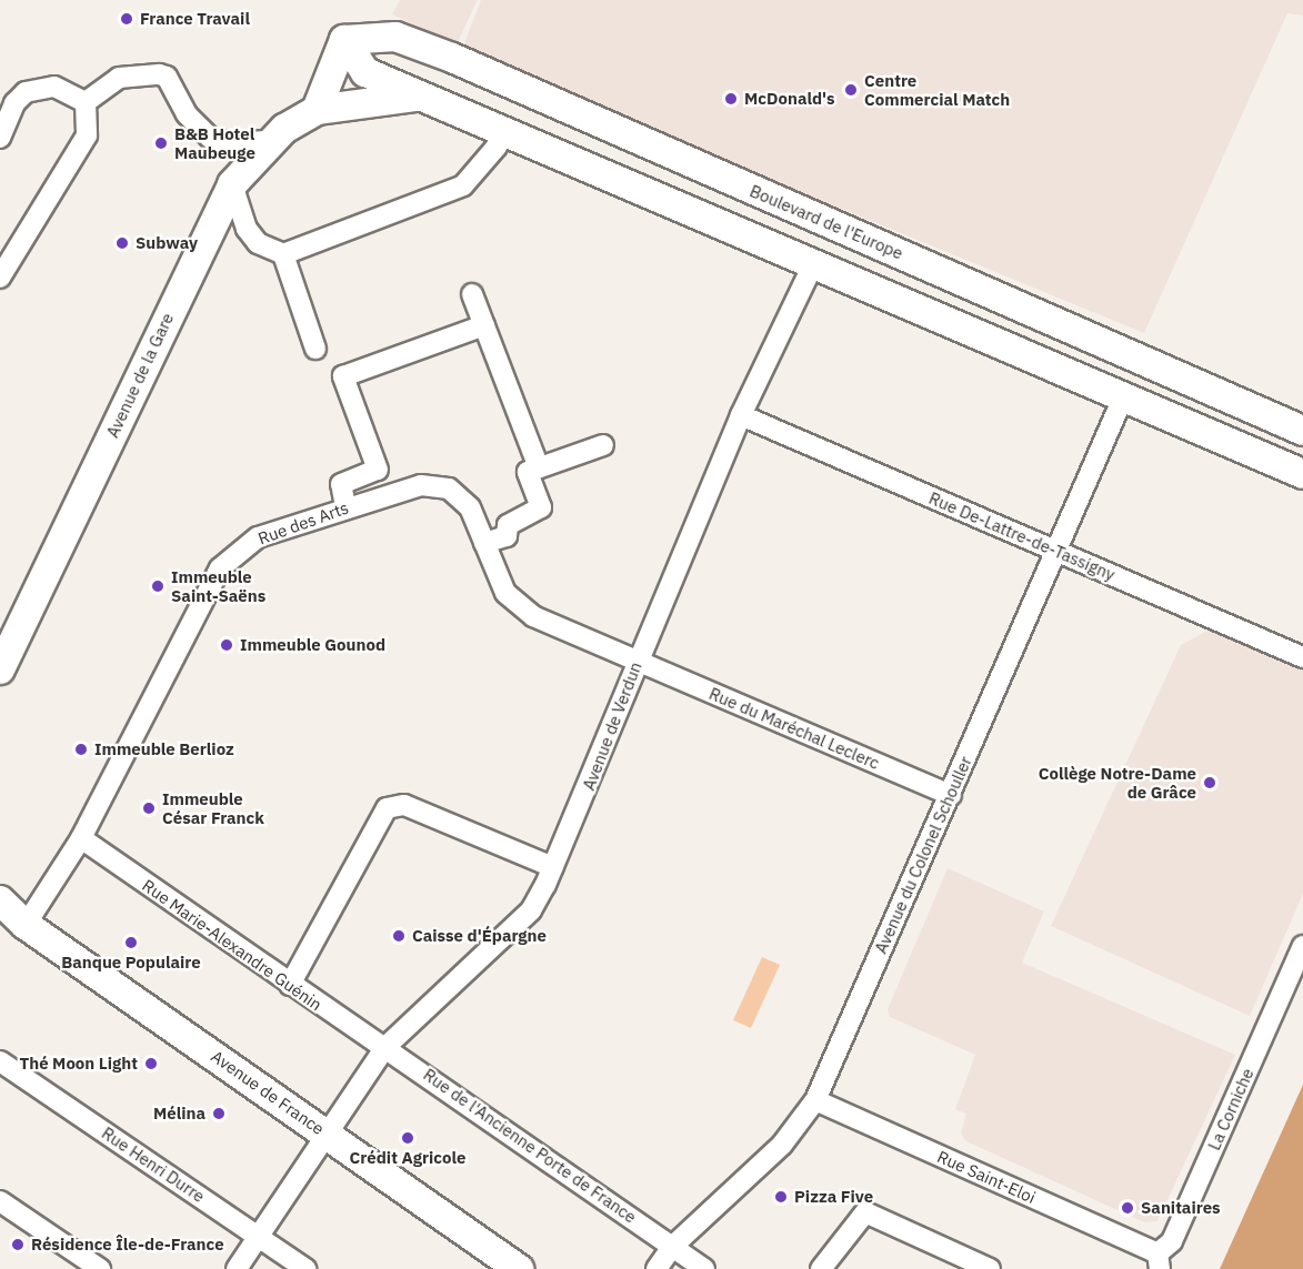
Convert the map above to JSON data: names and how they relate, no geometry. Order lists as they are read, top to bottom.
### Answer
{
  "streets": {
    "main road": ["Boulevard de l'Europe", "Avenue de la Gare", "Avenue de France"],
    "street": [
      "Rue des Arts",
      "Rue De-Lattre-de-Tassigny",
      "Avenue de Verdun",
      "Rue du Maréchal Leclerc",
      "Avenue du Colonel Schouller",
      "Rue Marie-Alexandre Guénin",
      "La Corniche",
      "Rue de l'Ancienne Porte de France",
      "Rue Henri Durre",
      "Rue Saint-Eloi"
    ]
  },
  "crossings": [
    ["Rue des Arts", "Avenue de Verdun"],
    ["Rue des Arts", "Rue du Maréchal Leclerc"],
    ["Rue des Arts", "Rue Marie-Alexandre Guénin"],
    ["Rue des Arts", "Avenue de France"],
    ["Rue De-Lattre-de-Tassigny", "Avenue de Verdun"],
    ["Rue De-Lattre-de-Tassigny", "Avenue du Colonel Schouller"],
    ["Avenue de Verdun", "Rue du Maréchal Leclerc"],
    ["Avenue de Verdun", "Rue Marie-Alexandre Guénin"],
    ["Avenue de Verdun", "Avenue de France"],
    ["Avenue de Verdun", "Rue de l'Ancienne Porte de France"],
    ["Avenue de Verdun", "Rue Henri Durre"],
    ["Rue du Maréchal Leclerc", "Avenue du Colonel Schouller"],
    ["Avenue du Colonel Schouller", "Rue de l'Ancienne Porte de France"],
    ["Avenue du Colonel Schouller", "Rue Saint-Eloi"],
    ["Rue Marie-Alexandre Guénin", "Rue de l'Ancienne Porte de France"],
    ["La Corniche", "Rue Saint-Eloi"]
  ],
  "places": [
    "France Travail",
    "Centre Commercial Match",
    "McDonald's",
    "B&B Hotel Maubeuge",
    "Subway",
    "Immeuble Saint-Saëns",
    "Immeuble Gounod",
    "Immeuble Berlioz",
    "Collège Notre-Dame de Grâce",
    "Immeuble César Franck",
    "Caisse d'Épargne",
    "Banque Populaire",
    "Thé Moon Light",
    "Mélina",
    "Crédit Agricole",
    "Pizza Five",
    "Sanitaires",
    "Résidence Île-de-France"
  ]
}
